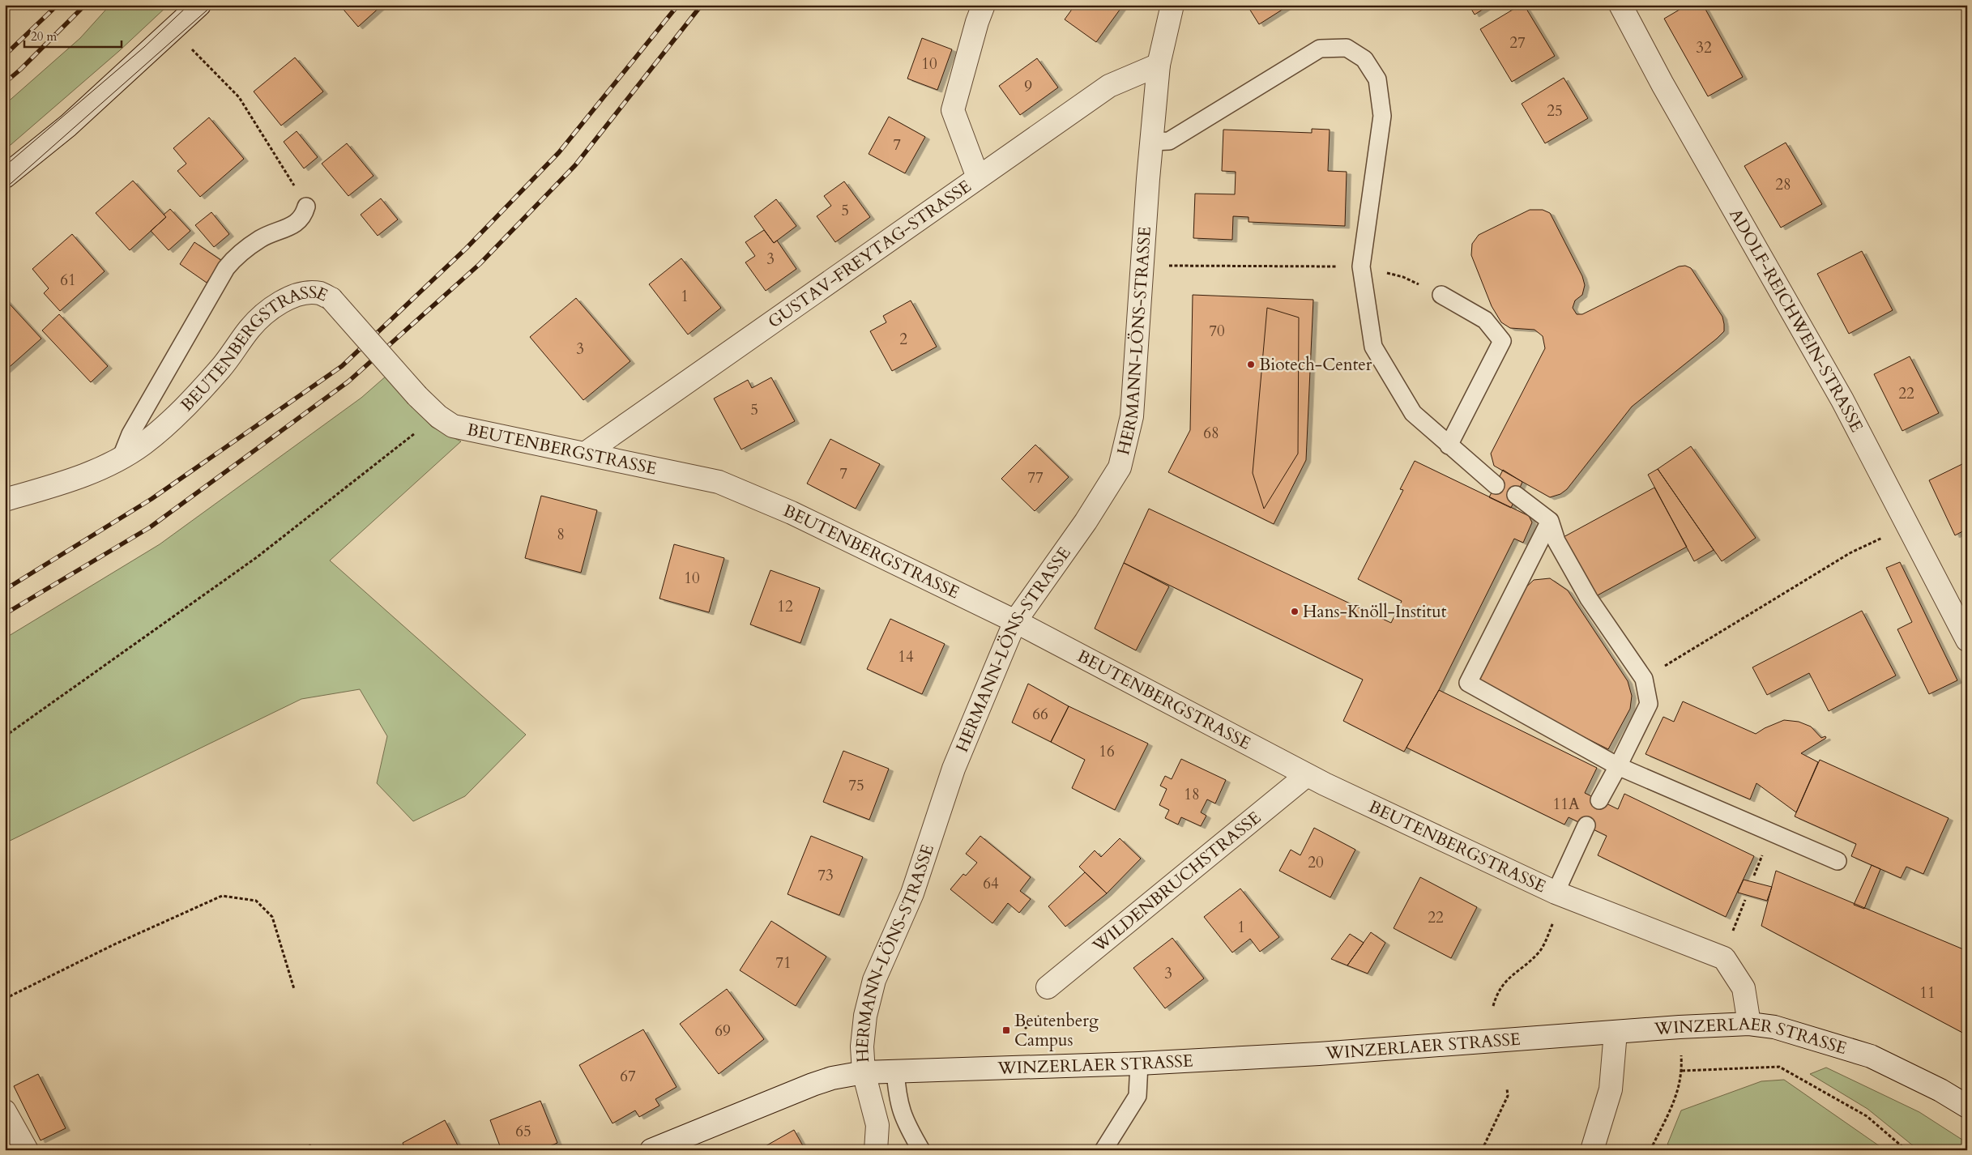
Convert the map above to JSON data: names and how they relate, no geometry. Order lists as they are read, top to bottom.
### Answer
{
  "streets": {
    "street": [
      "GUSTAV-FREYTAG-STRASSE",
      "ADOLF-REICHWEIN-STRASSE",
      "HERMANN-LÖNS-STRASSE",
      "BEUTENBERGSTRASSE",
      "WILDENBRUCHSTRASSE",
      "WINZERLAER STRASSE"
    ]
  },
  "crossings": [
    ["GUSTAV-FREYTAG-STRASSE", "HERMANN-LÖNS-STRASSE"],
    ["GUSTAV-FREYTAG-STRASSE", "BEUTENBERGSTRASSE"],
    ["HERMANN-LÖNS-STRASSE", "BEUTENBERGSTRASSE"],
    ["HERMANN-LÖNS-STRASSE", "WINZERLAER STRASSE"],
    ["BEUTENBERGSTRASSE", "WILDENBRUCHSTRASSE"]
  ],
  "places": {
    "other": ["Biotech-Center", "Hans-Knöll-Institut"],
    "transit": ["Beutenberg Campus"]
  },
  "house_numbers": [
    "27",
    "32",
    "10",
    "9",
    "25",
    "7",
    "28",
    "5",
    "3",
    "61",
    "1",
    "70",
    "2",
    "3",
    "22",
    "5",
    "68",
    "7",
    "77",
    "8",
    "10",
    "12",
    "14",
    "66",
    "16",
    "75",
    "18",
    "11A",
    "20",
    "73",
    "64",
    "22",
    "1",
    "71",
    "3",
    "11",
    "69",
    "67",
    "65"
  ],
  "scale_bar": "20 m"
}
